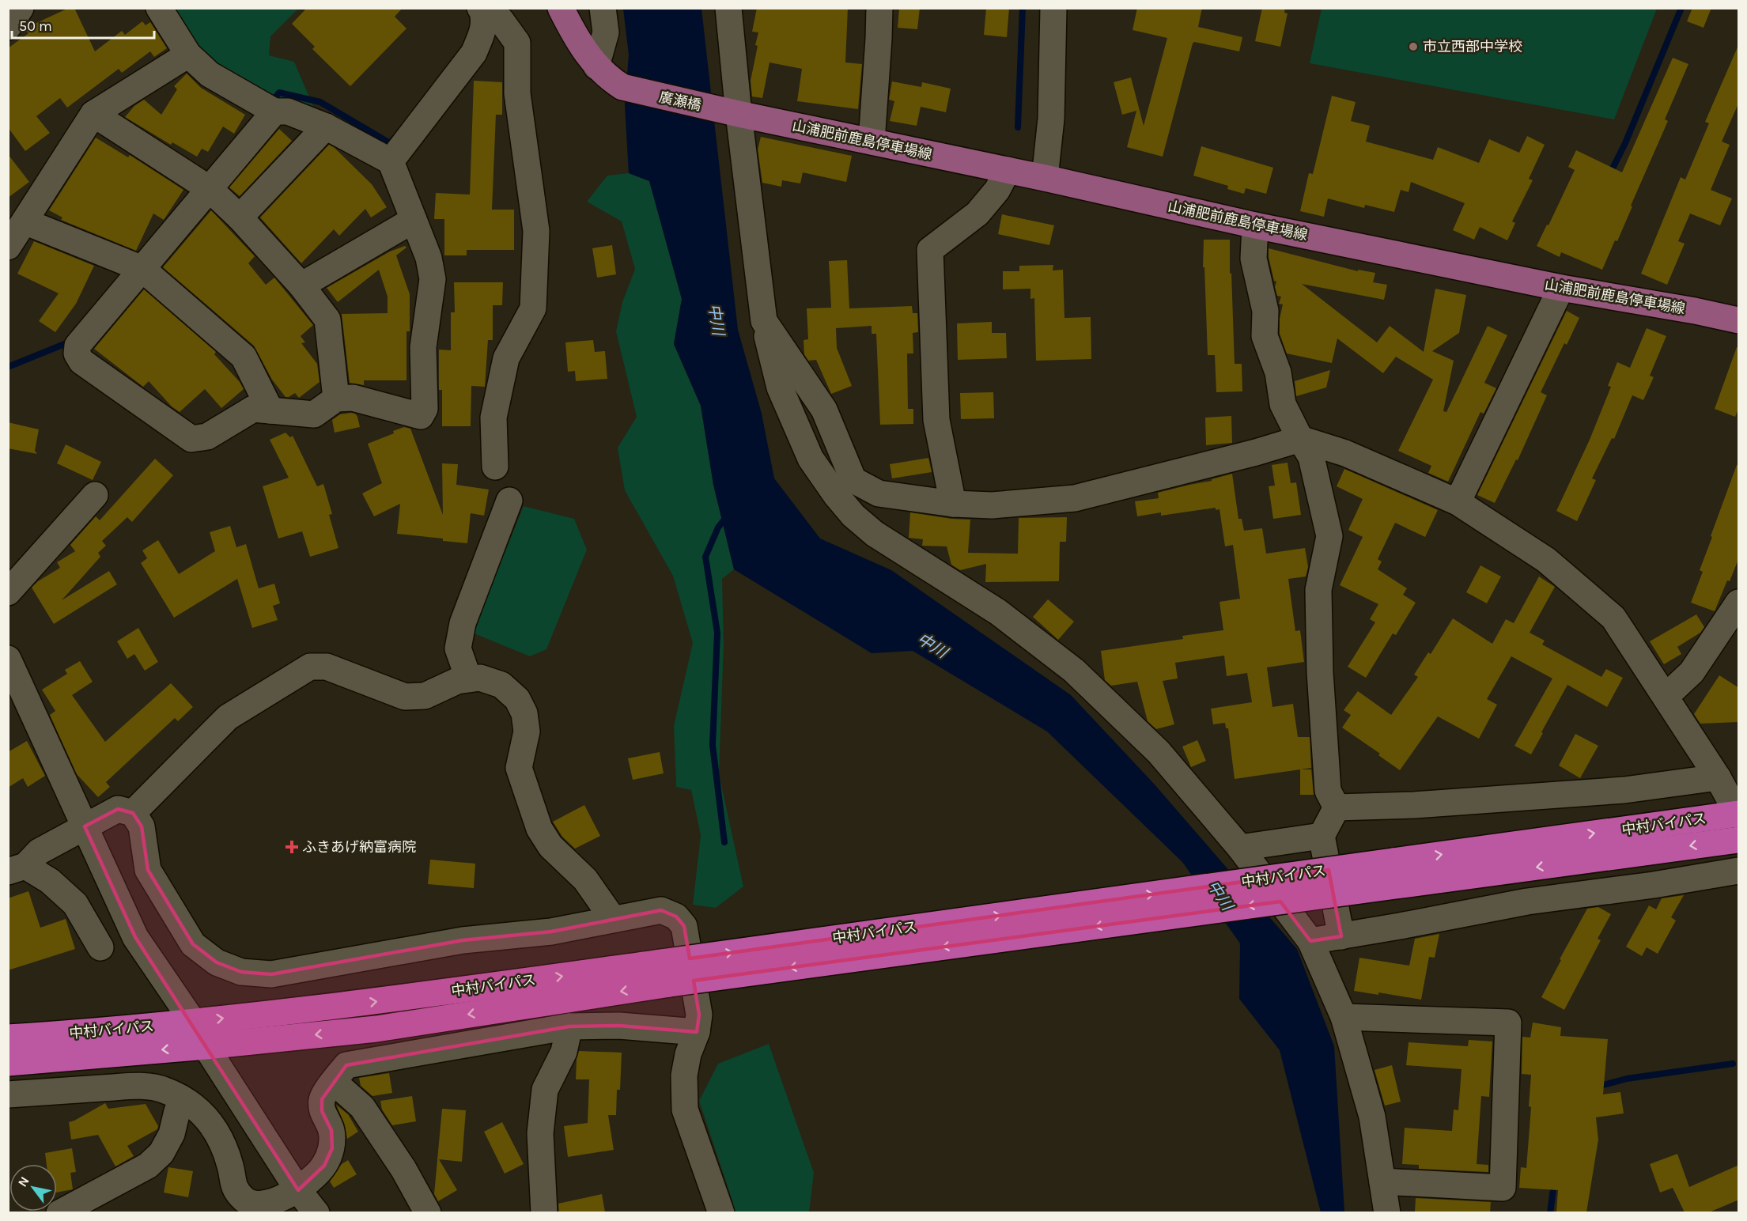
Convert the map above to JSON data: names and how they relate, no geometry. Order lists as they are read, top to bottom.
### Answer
{
  "streets": {
    "highway": ["中村バイパス"],
    "main road": ["廣瀬橋", "山浦肥前鹿島停車場線"]
  },
  "crossings": [
    ["廣瀬橋", "山浦肥前鹿島停車場線"]
  ],
  "water": ["中川"],
  "places": {
    "other": ["市立西部中学校"],
    "health": ["ふきあげ納富病院"]
  },
  "scale_bar": "50 m",
  "north": "top left"
}
